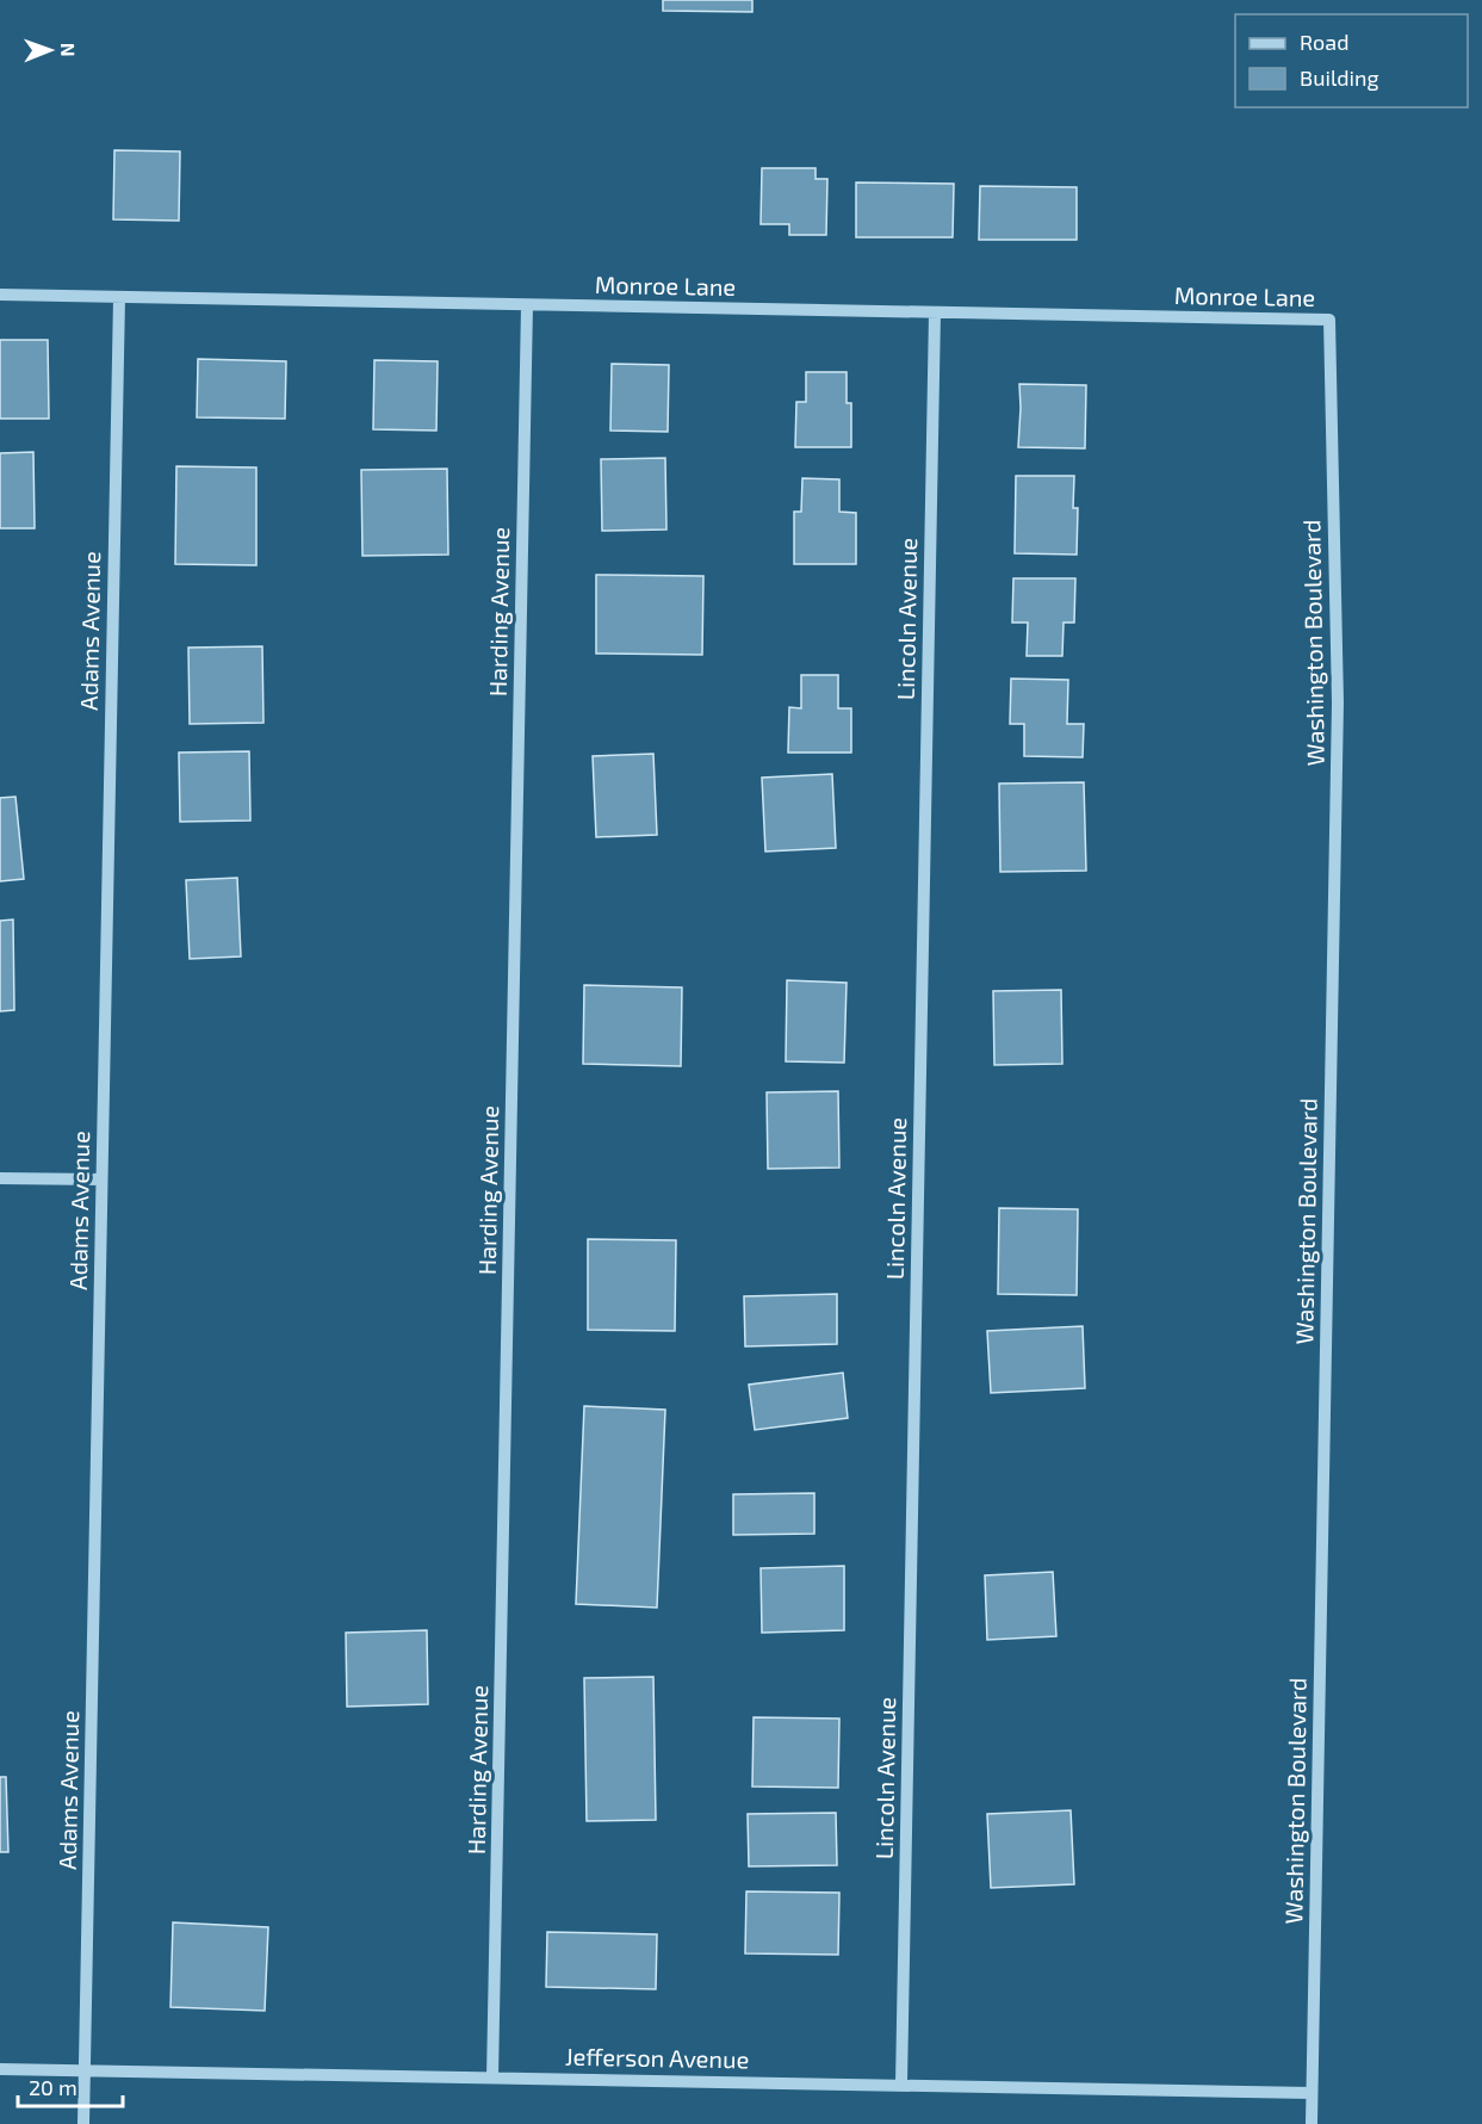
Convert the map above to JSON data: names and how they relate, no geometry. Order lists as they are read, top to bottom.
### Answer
{
  "streets": {
    "street": [
      "Monroe Lane",
      "Harding Avenue",
      "Lincoln Avenue",
      "Adams Avenue",
      "Washington Boulevard",
      "Jefferson Avenue"
    ]
  },
  "crossings": [
    ["Monroe Lane", "Harding Avenue"],
    ["Monroe Lane", "Lincoln Avenue"],
    ["Monroe Lane", "Adams Avenue"],
    ["Monroe Lane", "Washington Boulevard"],
    ["Harding Avenue", "Jefferson Avenue"],
    ["Lincoln Avenue", "Jefferson Avenue"],
    ["Adams Avenue", "Jefferson Avenue"],
    ["Washington Boulevard", "Jefferson Avenue"]
  ],
  "legend": ["Road", "Building"],
  "scale_bar": "20 m",
  "north": "right"
}
